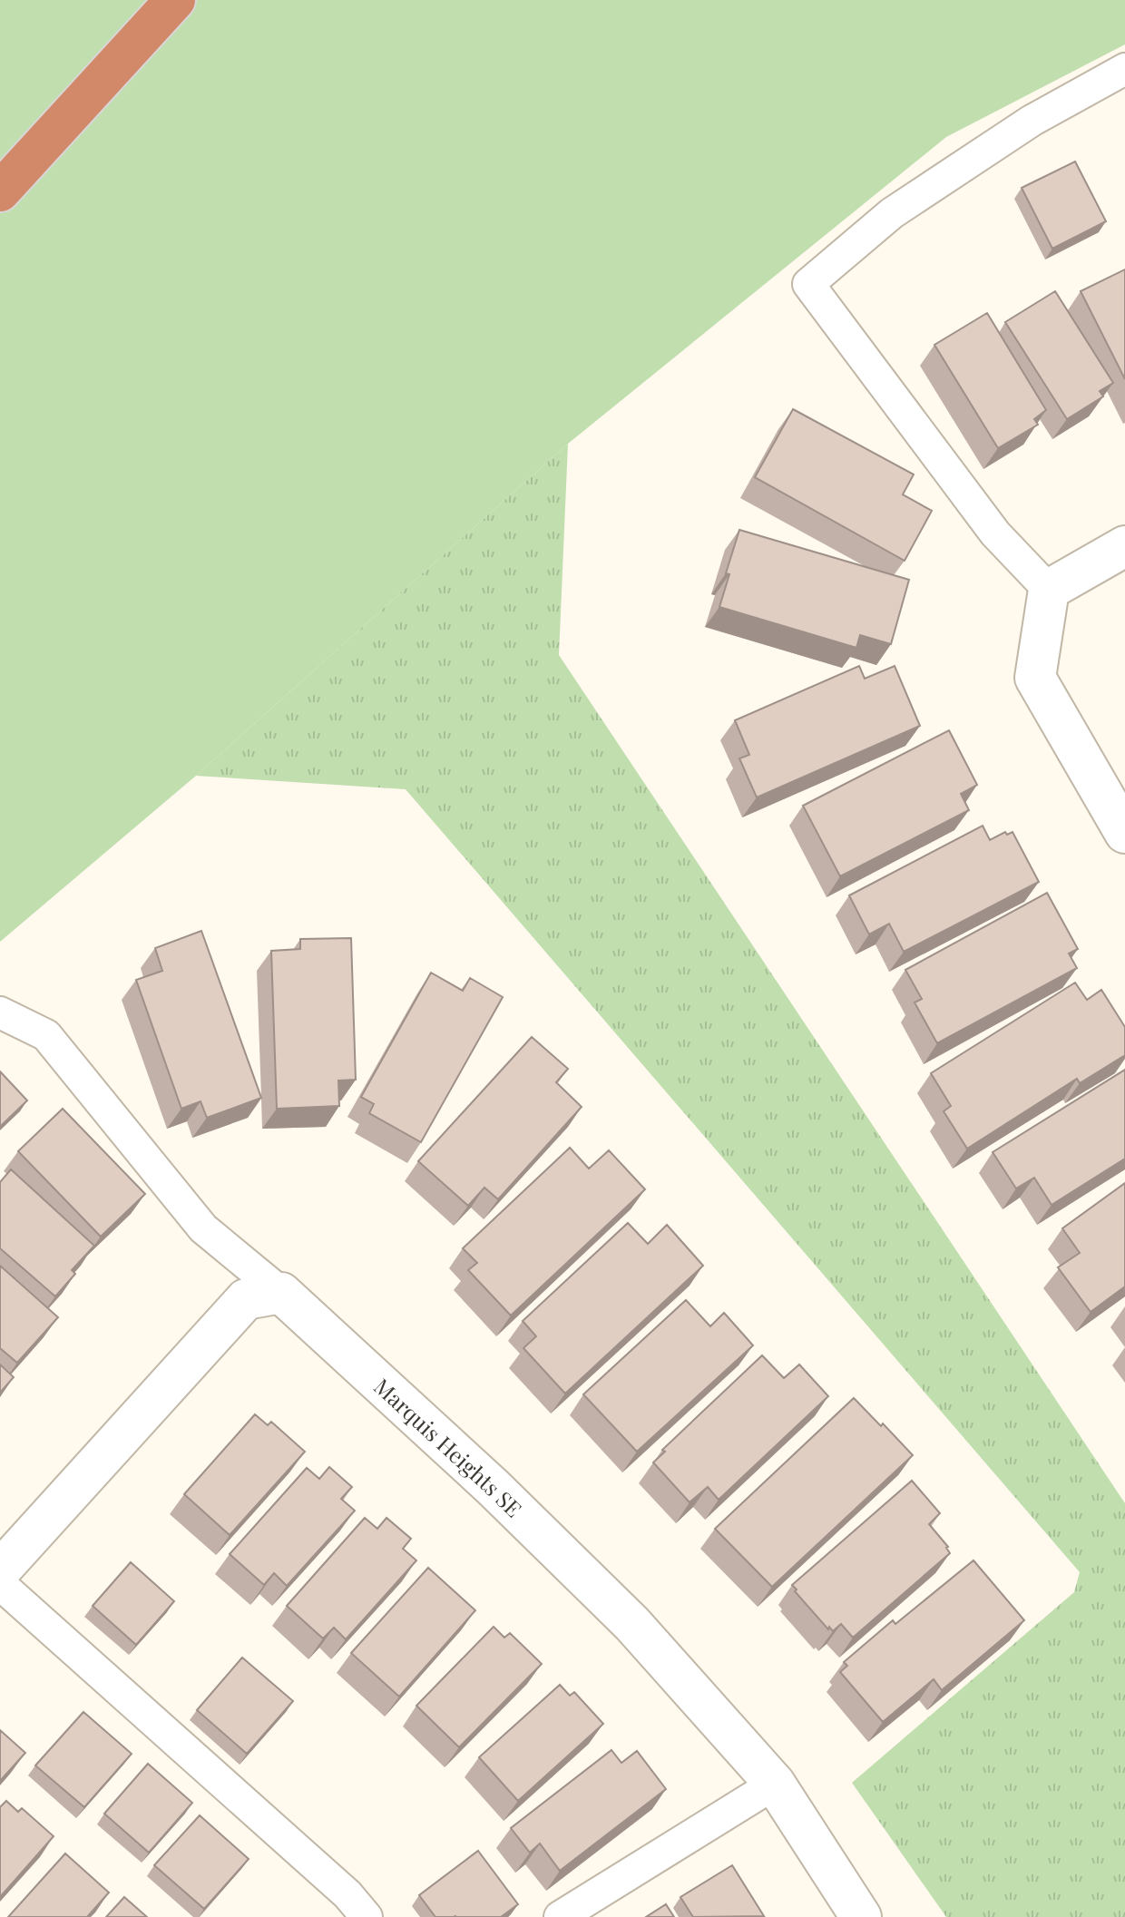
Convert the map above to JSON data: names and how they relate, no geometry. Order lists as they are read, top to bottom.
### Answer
{
  "streets": {
    "street": ["Marquis Heights SE"]
  }
}
